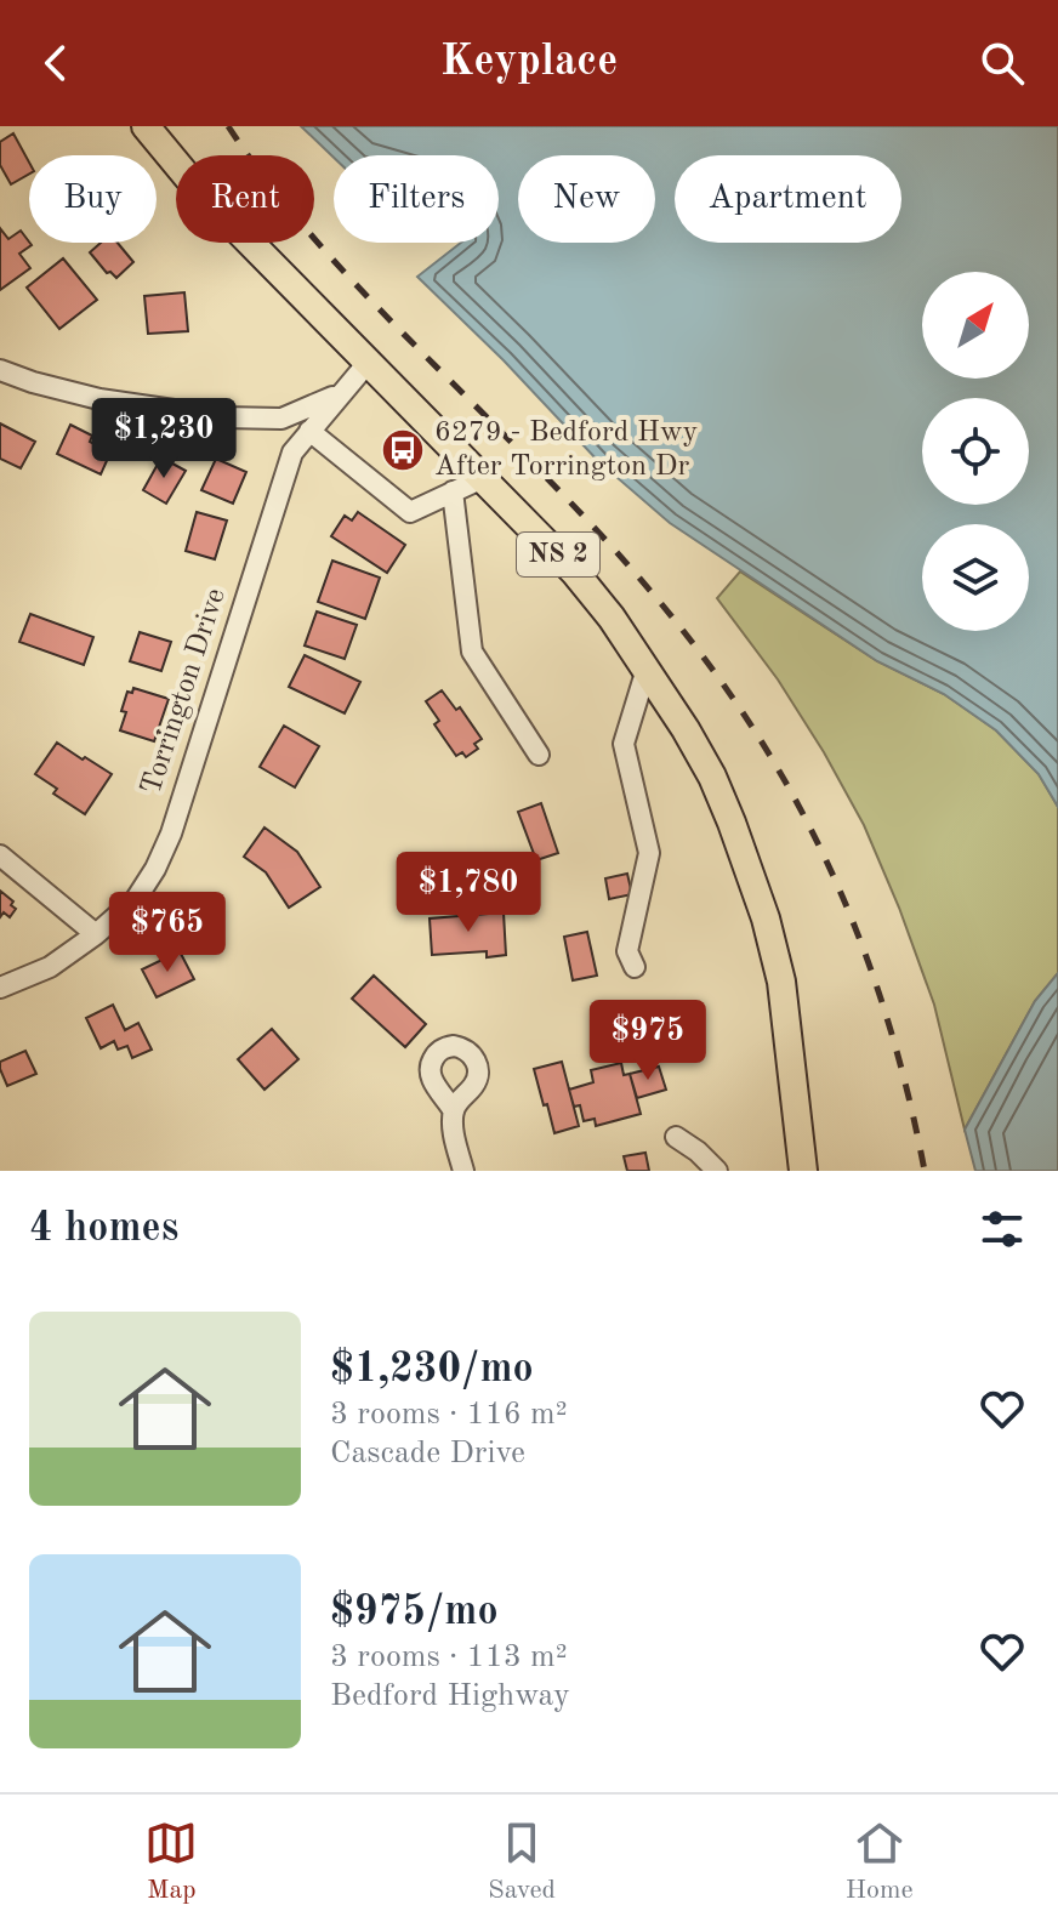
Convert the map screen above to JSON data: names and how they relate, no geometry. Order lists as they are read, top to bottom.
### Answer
{
  "streets": {
    "main road": ["NS 2"],
    "street": ["Torrington Drive"]
  },
  "crossings": [
    ["NS 2", "Torrington Drive"]
  ],
  "places": {
    "bus stop": ["6279 - Bedford Hwy After Torrington Dr"]
  },
  "north": "top right",
  "page": {
    "header": "Keyplace",
    "chip": [
      "Buy",
      "Rent",
      "Filters",
      "New",
      "Apartment"
    ],
    "price": [
      "$1,230",
      "$1,780",
      "$765",
      "$975"
    ],
    "heading": "4 homes",
    "list": [
      {
        "name": "$1,230/mo",
        "note": "3 rooms · 116 m² · Cascade Drive"
      },
      {
        "name": "$975/mo",
        "note": "3 rooms · 113 m² · Bedford Highway"
      }
    ],
    "tabs": ["Map", "Saved", "Home"]
  }
}
